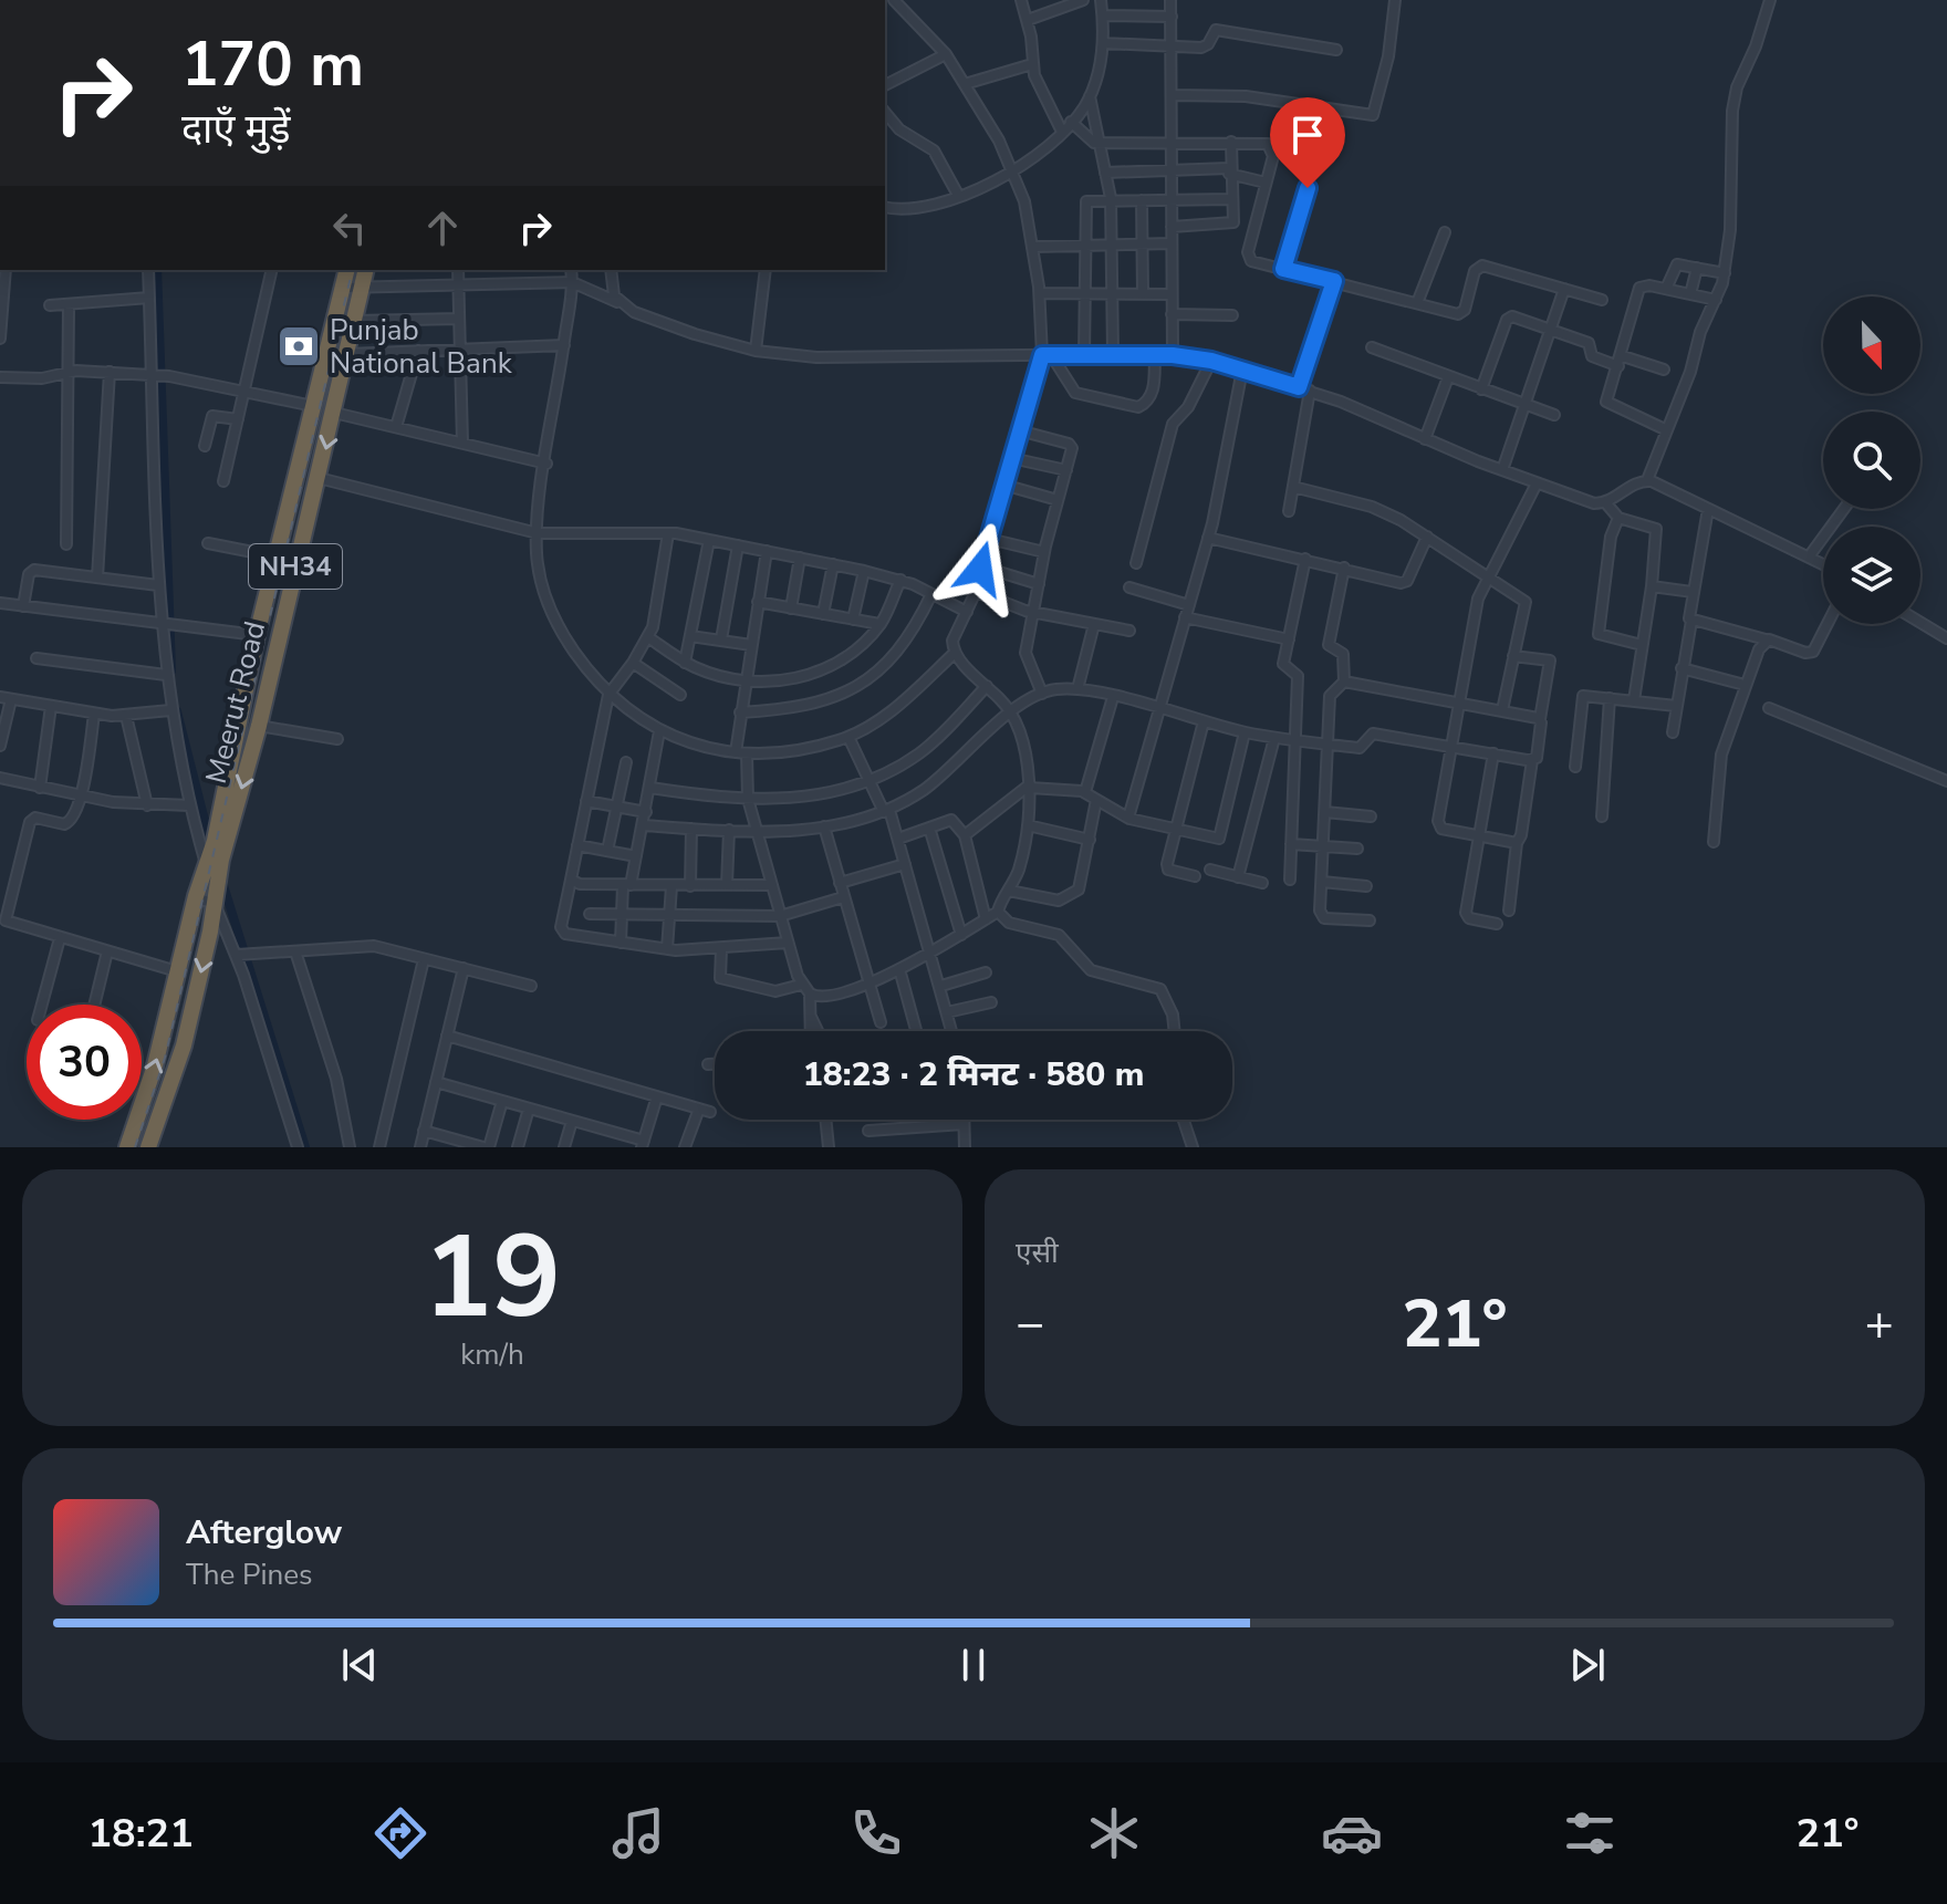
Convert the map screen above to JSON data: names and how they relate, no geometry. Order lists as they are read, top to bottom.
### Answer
{
  "streets": {
    "highway": ["NH34", "Meerut Road"]
  },
  "places": {
    "bank": ["Punjab National Bank"]
  },
  "north": "bottom",
  "page": {
    "turn": ["170 m", "दाएँ मुड़ें"],
    "limit": "30",
    "trip": "18:23 · 2 मिनट · 580 m",
    "tile": [
      ["19", "km/h"],
      "एसी"
    ],
    "heat": ["−", "21°", "+"],
    "song": ["Afterglow", "The Pines"],
    "tabs": ["18:21", "21°"]
  }
}
